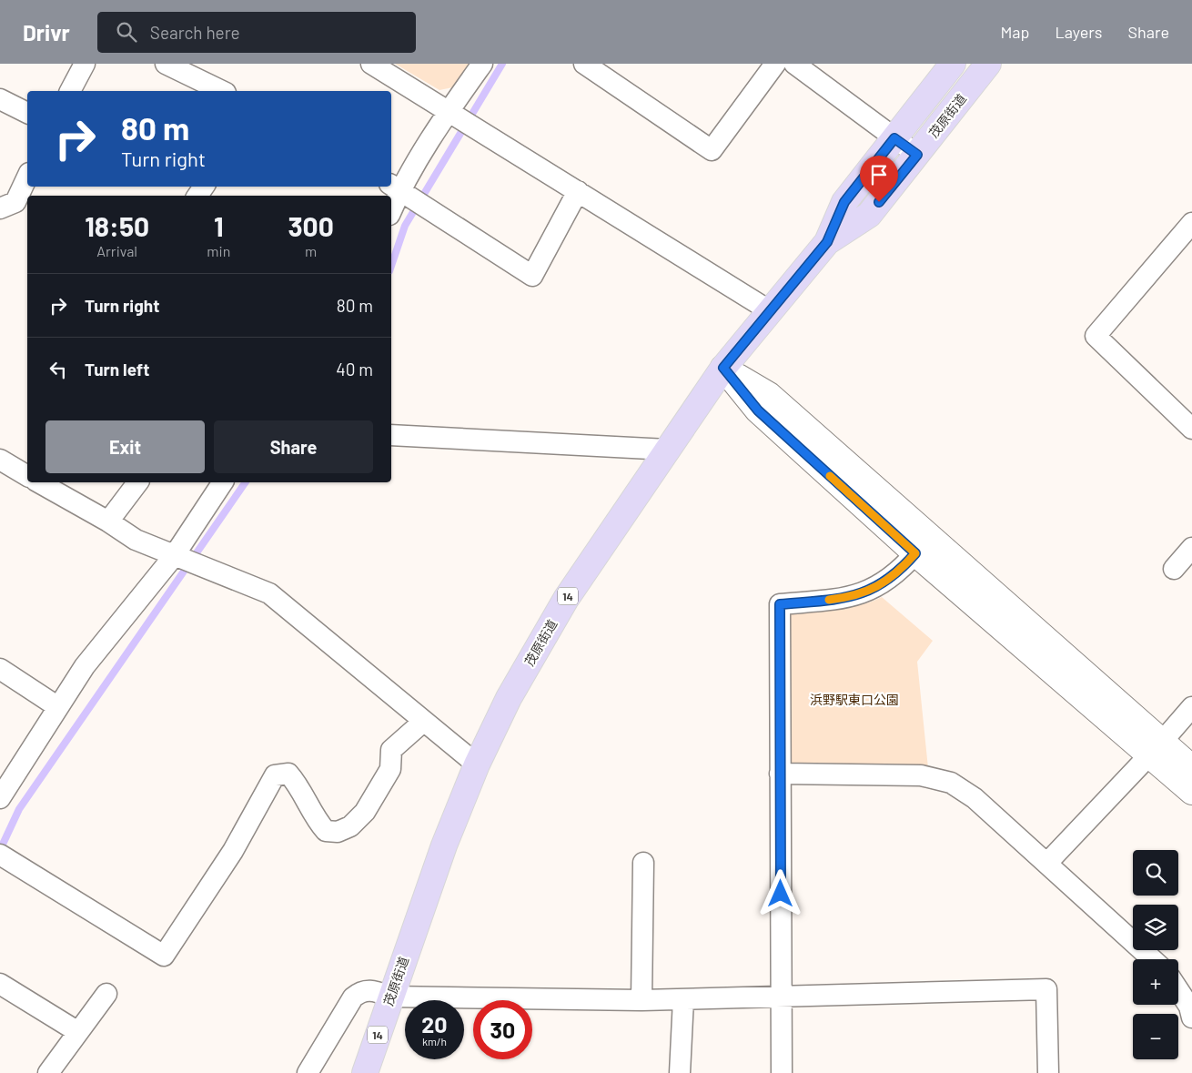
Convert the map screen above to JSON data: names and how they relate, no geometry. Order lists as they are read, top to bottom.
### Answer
{
  "streets": {
    "main road": ["茂原街道", "14"]
  },
  "parks": ["浜野駅東口公園"],
  "page": {
    "header": "Drivr",
    "search": "Search here",
    "nav": ["Map", "Layers", "Share"],
    "turn": ["80 m", "Turn right"],
    "eta": [
      "18:50",
      "Arrival",
      "1",
      "min",
      "300",
      "m"
    ],
    "list": [
      {
        "name": "Turn right",
        "value": "80 m"
      },
      {
        "name": "Turn left",
        "value": "40 m"
      }
    ],
    "buttons": ["Exit", "Share"],
    "map_buttons": ["+", "−"],
    "speed": "20 km/h",
    "limit": "30"
  }
}
